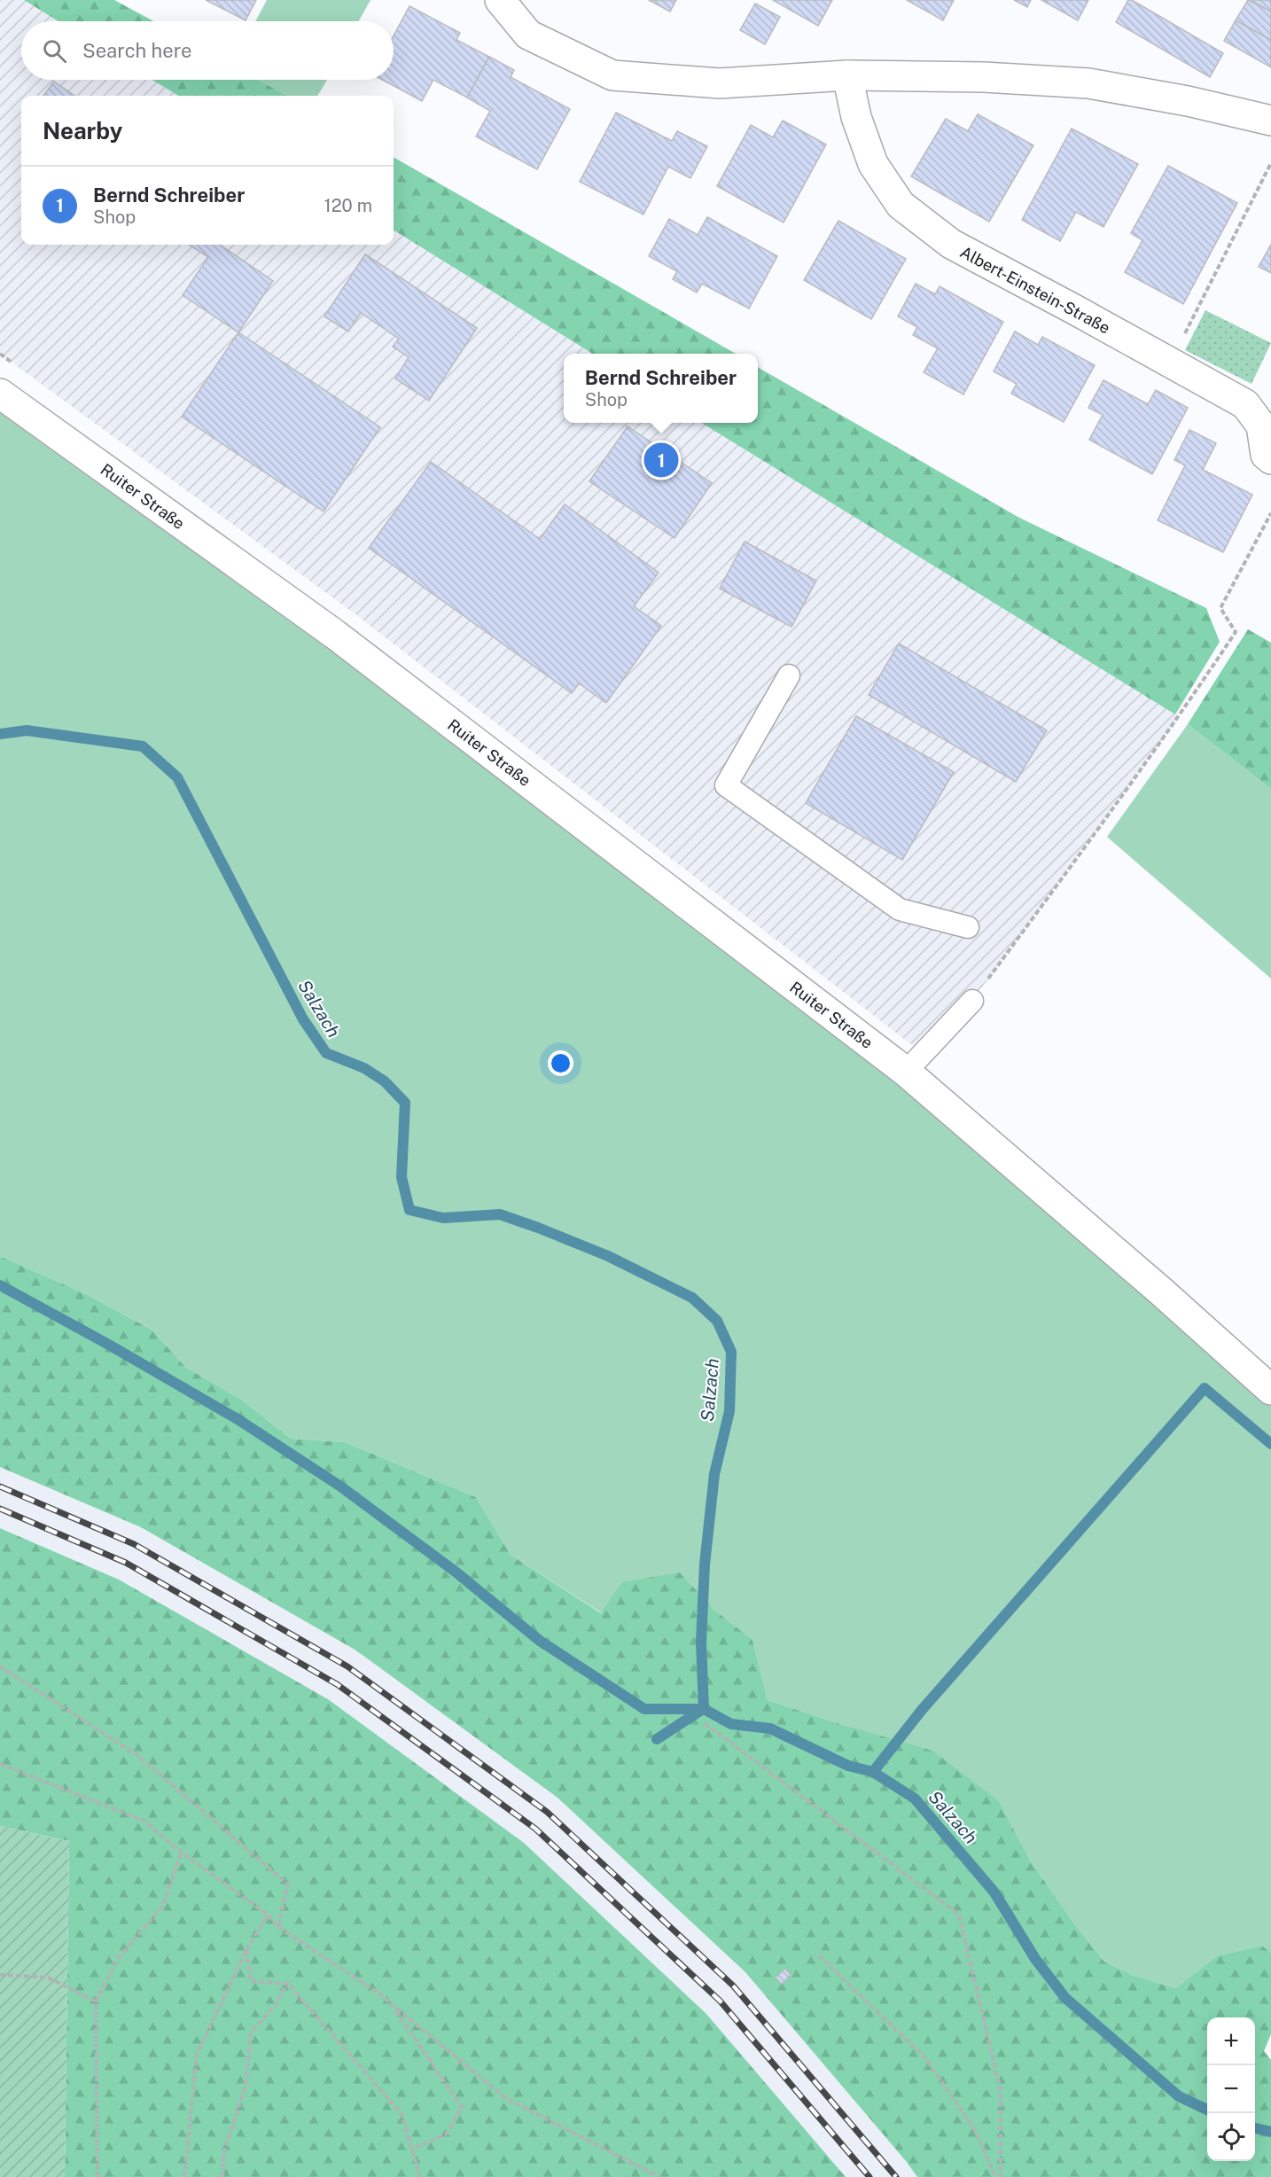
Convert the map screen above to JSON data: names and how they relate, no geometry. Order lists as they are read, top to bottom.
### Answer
{
  "streets": {
    "street": ["Albert-Einstein-Straße", "Ruiter Straße"]
  },
  "water": ["Salzach"],
  "page": {
    "search": "Search here",
    "heading": "Nearby",
    "list": [
      {
        "mark": "1",
        "name": "Bernd Schreiber",
        "note": "Shop",
        "value": "120 m"
      }
    ],
    "popup": ["Bernd Schreiber", "Shop"],
    "pins": "1",
    "map_buttons": ["+", "−"]
  }
}
